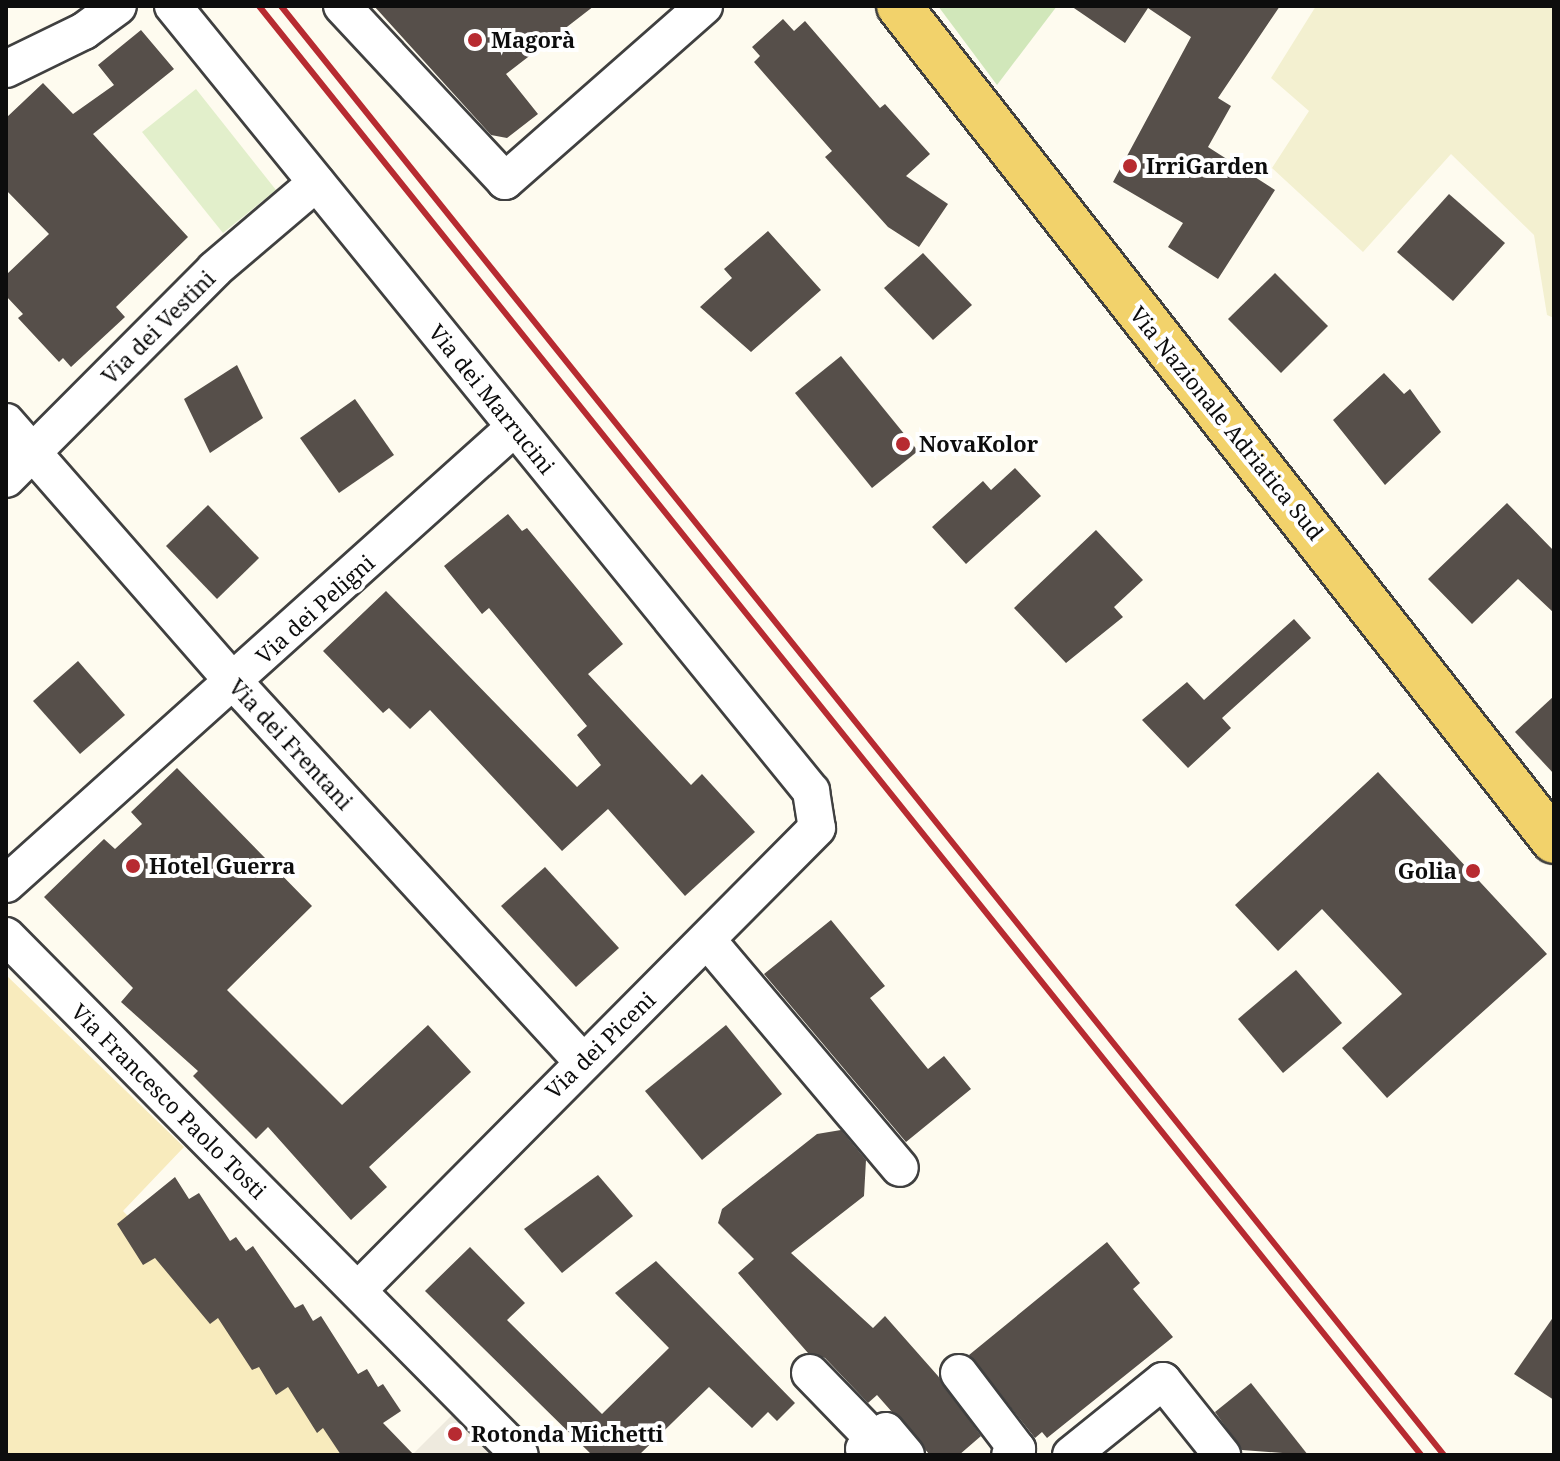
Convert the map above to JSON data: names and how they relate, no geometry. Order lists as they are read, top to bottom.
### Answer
{
  "streets": {
    "main road": ["Via Nazionale Adriatica Sud"],
    "street": [
      "Via dei Vestini",
      "Via dei Marrucini",
      "Via dei Peligni",
      "Via dei Frentani",
      "Via dei Piceni",
      "Via Francesco Paolo Tosti"
    ]
  },
  "crossings": [
    ["Via dei Vestini", "Via dei Marrucini"],
    ["Via dei Vestini", "Via dei Frentani"],
    ["Via dei Marrucini", "Via dei Peligni"],
    ["Via dei Marrucini", "Via dei Piceni"],
    ["Via dei Peligni", "Via dei Frentani"],
    ["Via dei Frentani", "Via dei Piceni"],
    ["Via dei Piceni", "Via Francesco Paolo Tosti"]
  ],
  "places": [
    "Magorà",
    "IrriGarden",
    "NovaKolor",
    "Hotel Guerra",
    "Golia",
    "Rotonda Michetti"
  ]
}
